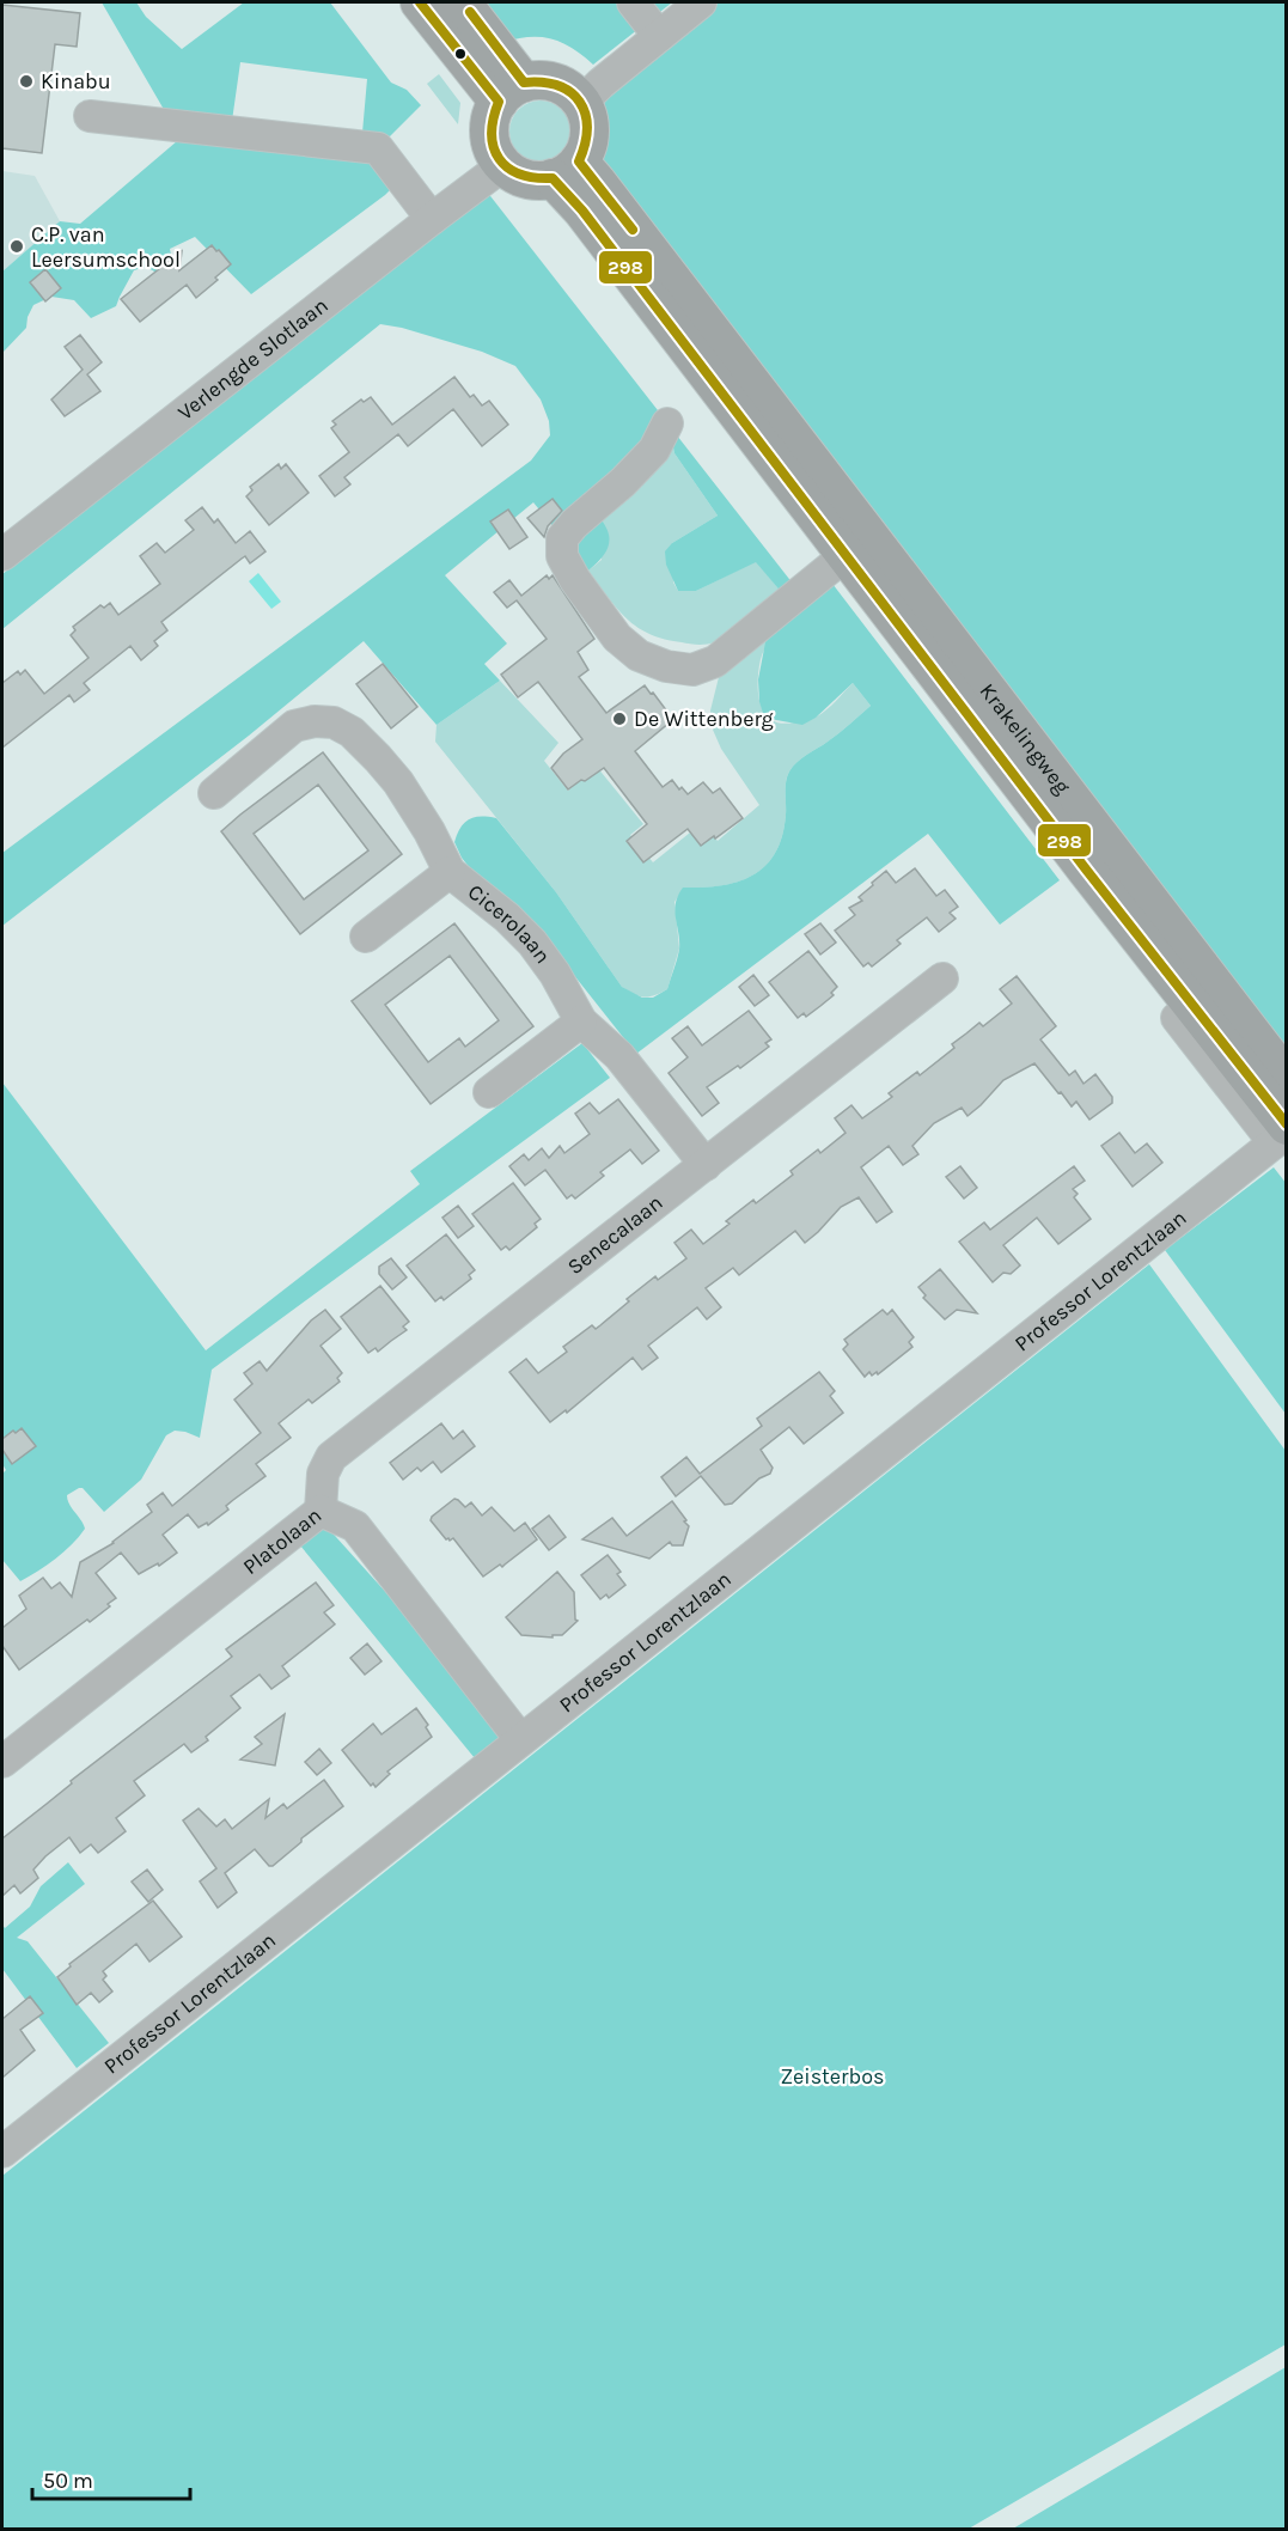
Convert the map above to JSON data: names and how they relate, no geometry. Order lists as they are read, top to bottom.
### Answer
{
  "streets": {
    "main road": ["Krakelingweg"],
    "street": [
      "Verlengde Slotlaan",
      "Cicerolaan",
      "Senecalaan",
      "Professor Lorentzlaan",
      "Platolaan"
    ]
  },
  "crossings": [
    ["Verlengde Slotlaan", "Krakelingweg"],
    ["Krakelingweg", "Professor Lorentzlaan"],
    ["Cicerolaan", "Senecalaan"],
    ["Senecalaan", "Platolaan"],
    ["Professor Lorentzlaan", "Platolaan"]
  ],
  "parks": ["Zeisterbos"],
  "places": ["Kinabu", "C.P. van Leersumschool", "De Wittenberg"],
  "lines": ["transit line 298"],
  "scale_bar": "50 m"
}
